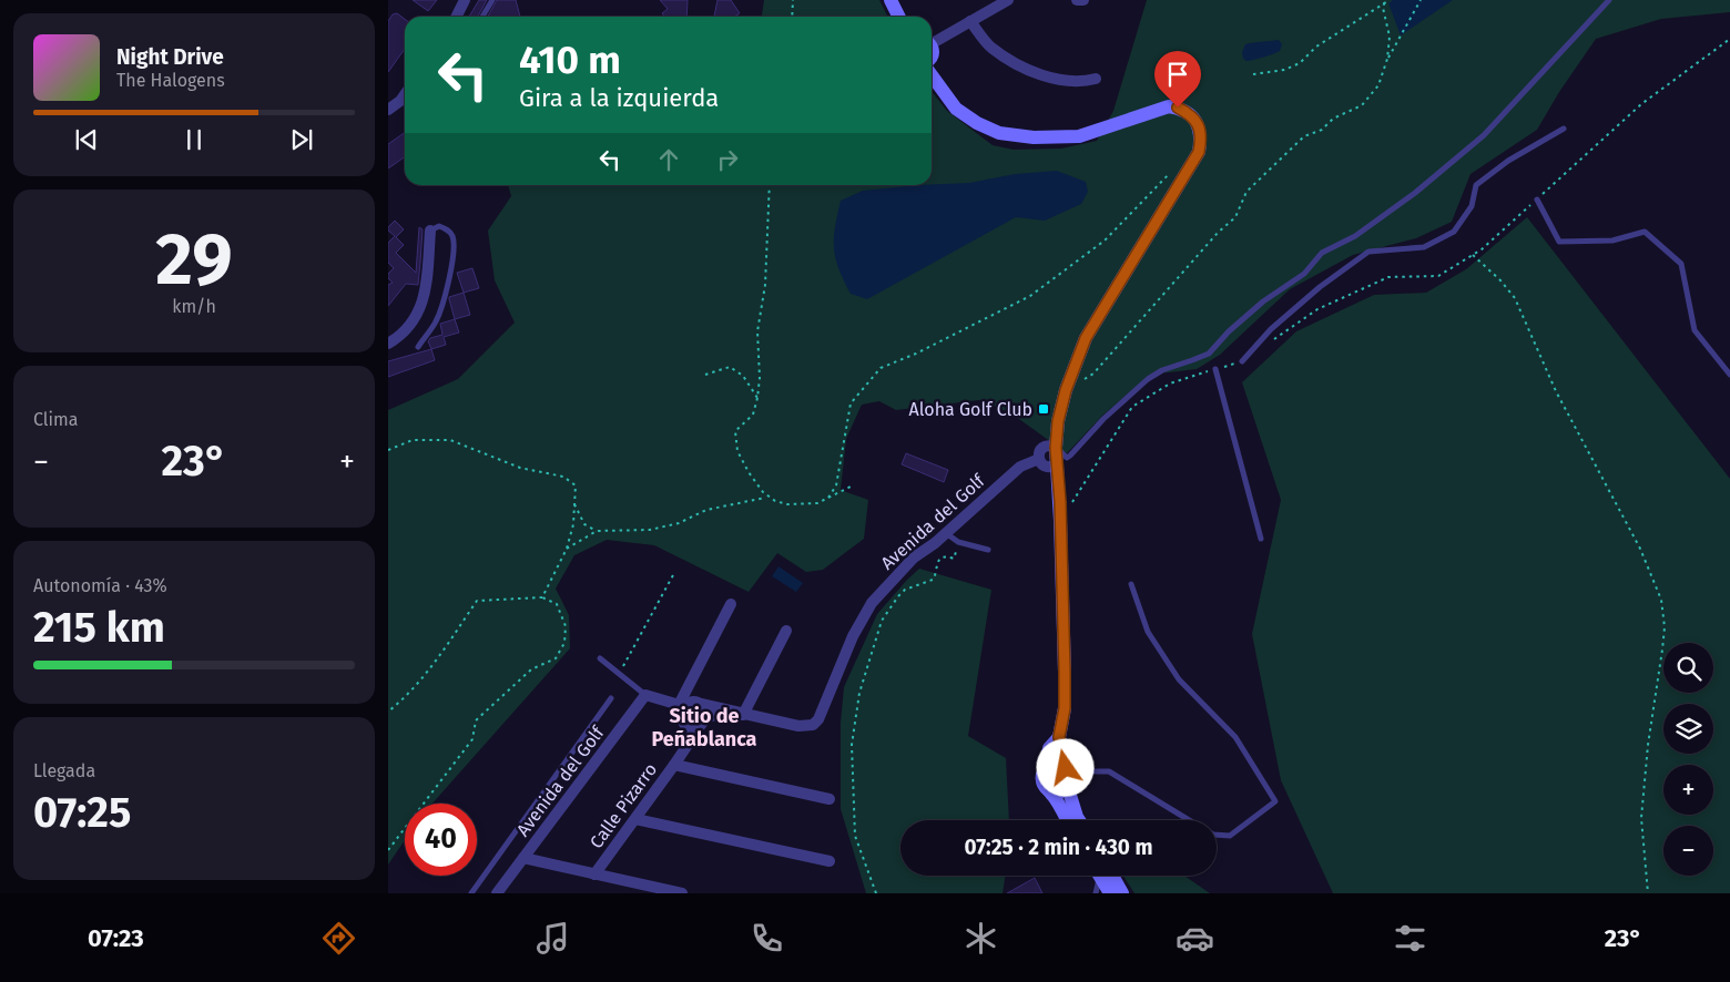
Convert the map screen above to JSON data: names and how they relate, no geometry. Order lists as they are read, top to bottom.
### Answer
{
  "streets": {
    "street": ["Avenida del Golf", "Calle Pizarro"]
  },
  "crossings": [
    ["Avenida del Golf", "Calle Pizarro"]
  ],
  "districts": ["Sitio de Peñablanca"],
  "places": {
    "transit": ["Aloha Golf Club"]
  },
  "page": {
    "turn": ["410 m", "Gira a la izquierda"],
    "song": ["Night Drive", "The Halogens"],
    "tile": [
      ["29", "km/h"],
      "Clima",
      ["Autonomía · 43%", "215 km"],
      ["Llegada", "07:25"]
    ],
    "heat": ["−", "23°", "+"],
    "map_buttons": ["+", "−"],
    "limit": "40",
    "trip": "07:25 · 2 min · 430 m",
    "tabs": ["07:23", "23°"]
  }
}
